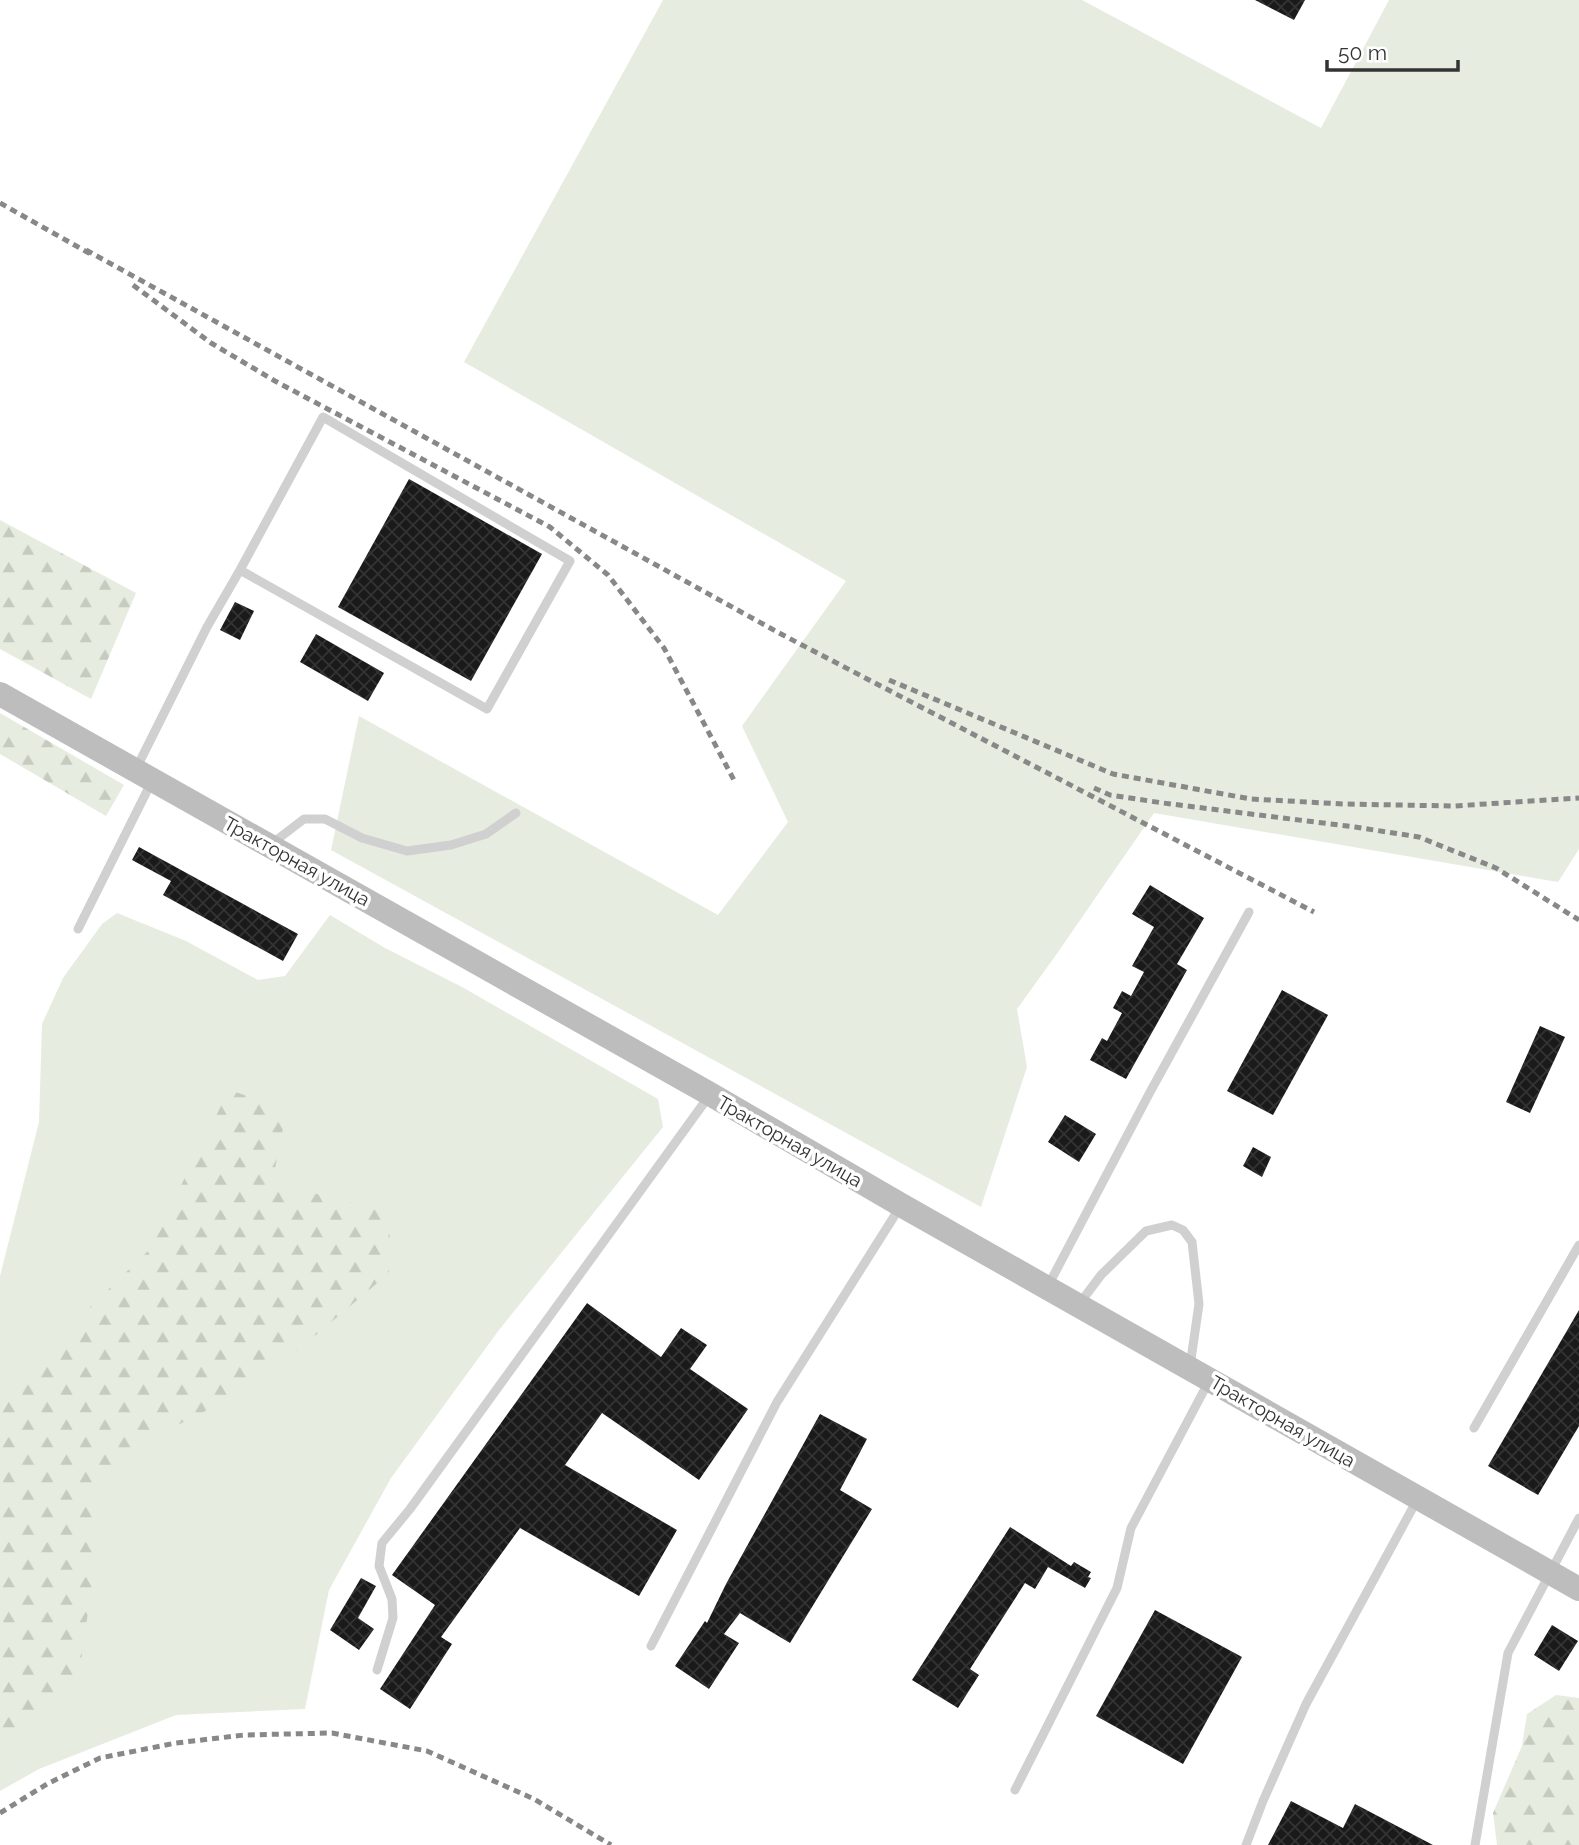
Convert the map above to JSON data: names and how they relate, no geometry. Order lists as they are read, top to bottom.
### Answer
{
  "streets": {
    "main road": ["Тракторная улица"]
  },
  "scale_bar": "50 m"
}
